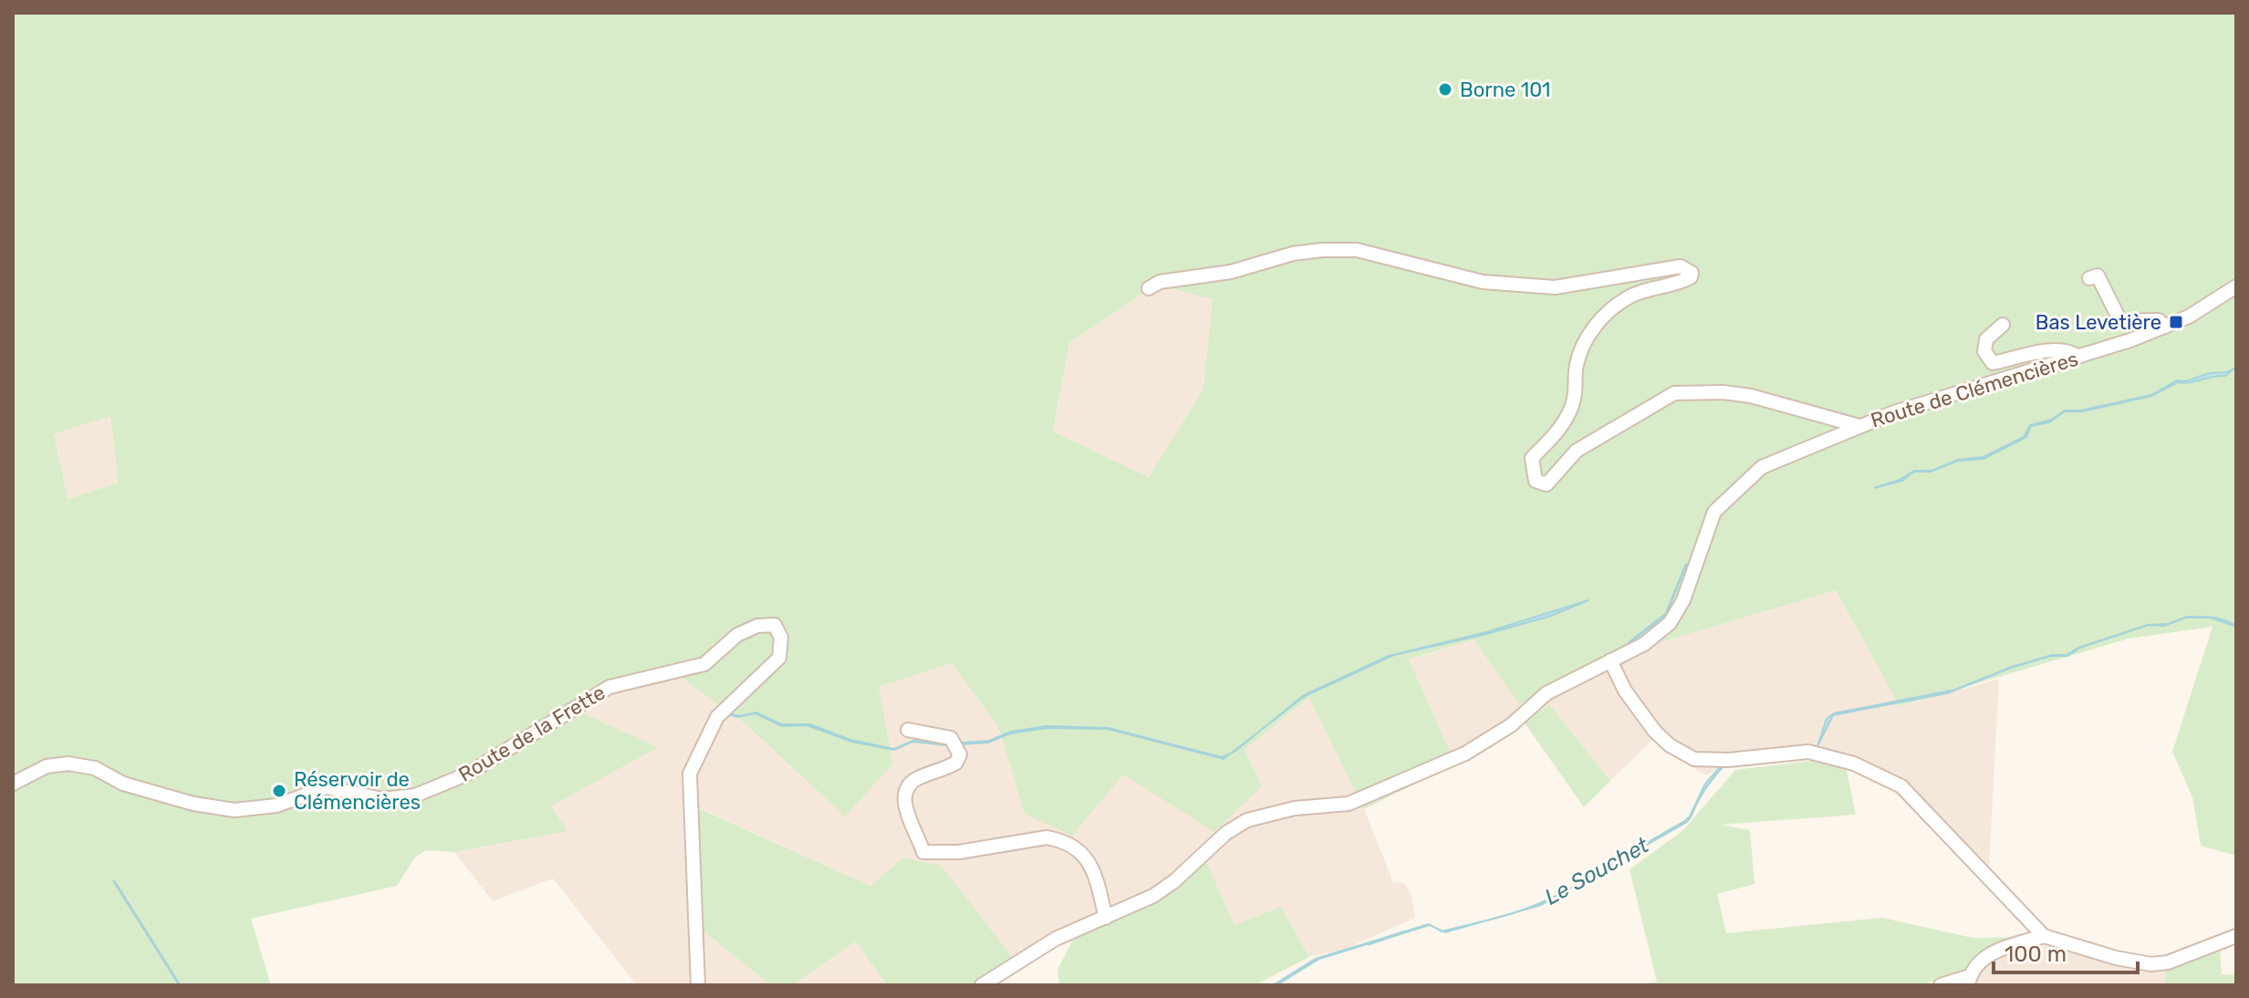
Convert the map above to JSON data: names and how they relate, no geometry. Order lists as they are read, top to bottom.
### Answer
{
  "streets": {
    "street": ["Route de Clémencières", "Route de la Frette"]
  },
  "water": ["Le Souchet"],
  "places": {
    "other": ["Borne 101", "Réservoir de Clémencières"],
    "transit": ["Bas Levetière"]
  },
  "scale_bar": "100 m"
}
